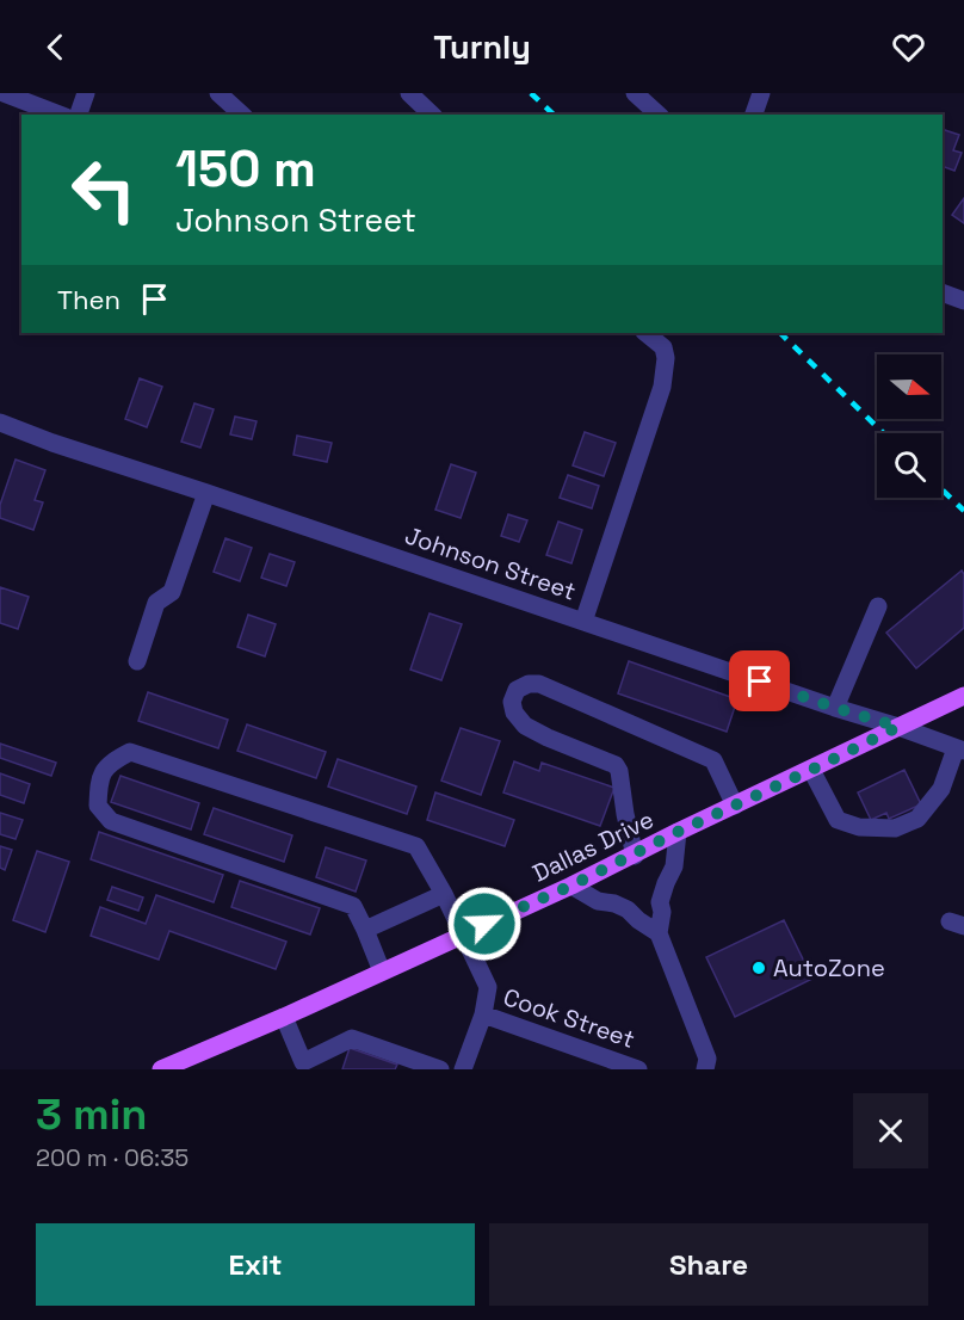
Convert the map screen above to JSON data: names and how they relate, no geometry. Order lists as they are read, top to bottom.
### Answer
{
  "streets": {
    "main road": ["Dallas Drive"],
    "street": ["Johnson Street", "Cook Street"]
  },
  "crossings": [
    ["Johnson Street", "Dallas Drive"]
  ],
  "places": ["AutoZone"],
  "north": "right",
  "page": {
    "header": "Turnly",
    "turn": ["150 m", "Johnson Street"],
    "then": "Then",
    "heading": ["3 min", "200 m · 06:35"],
    "buttons": ["Exit", "Share"]
  }
}
